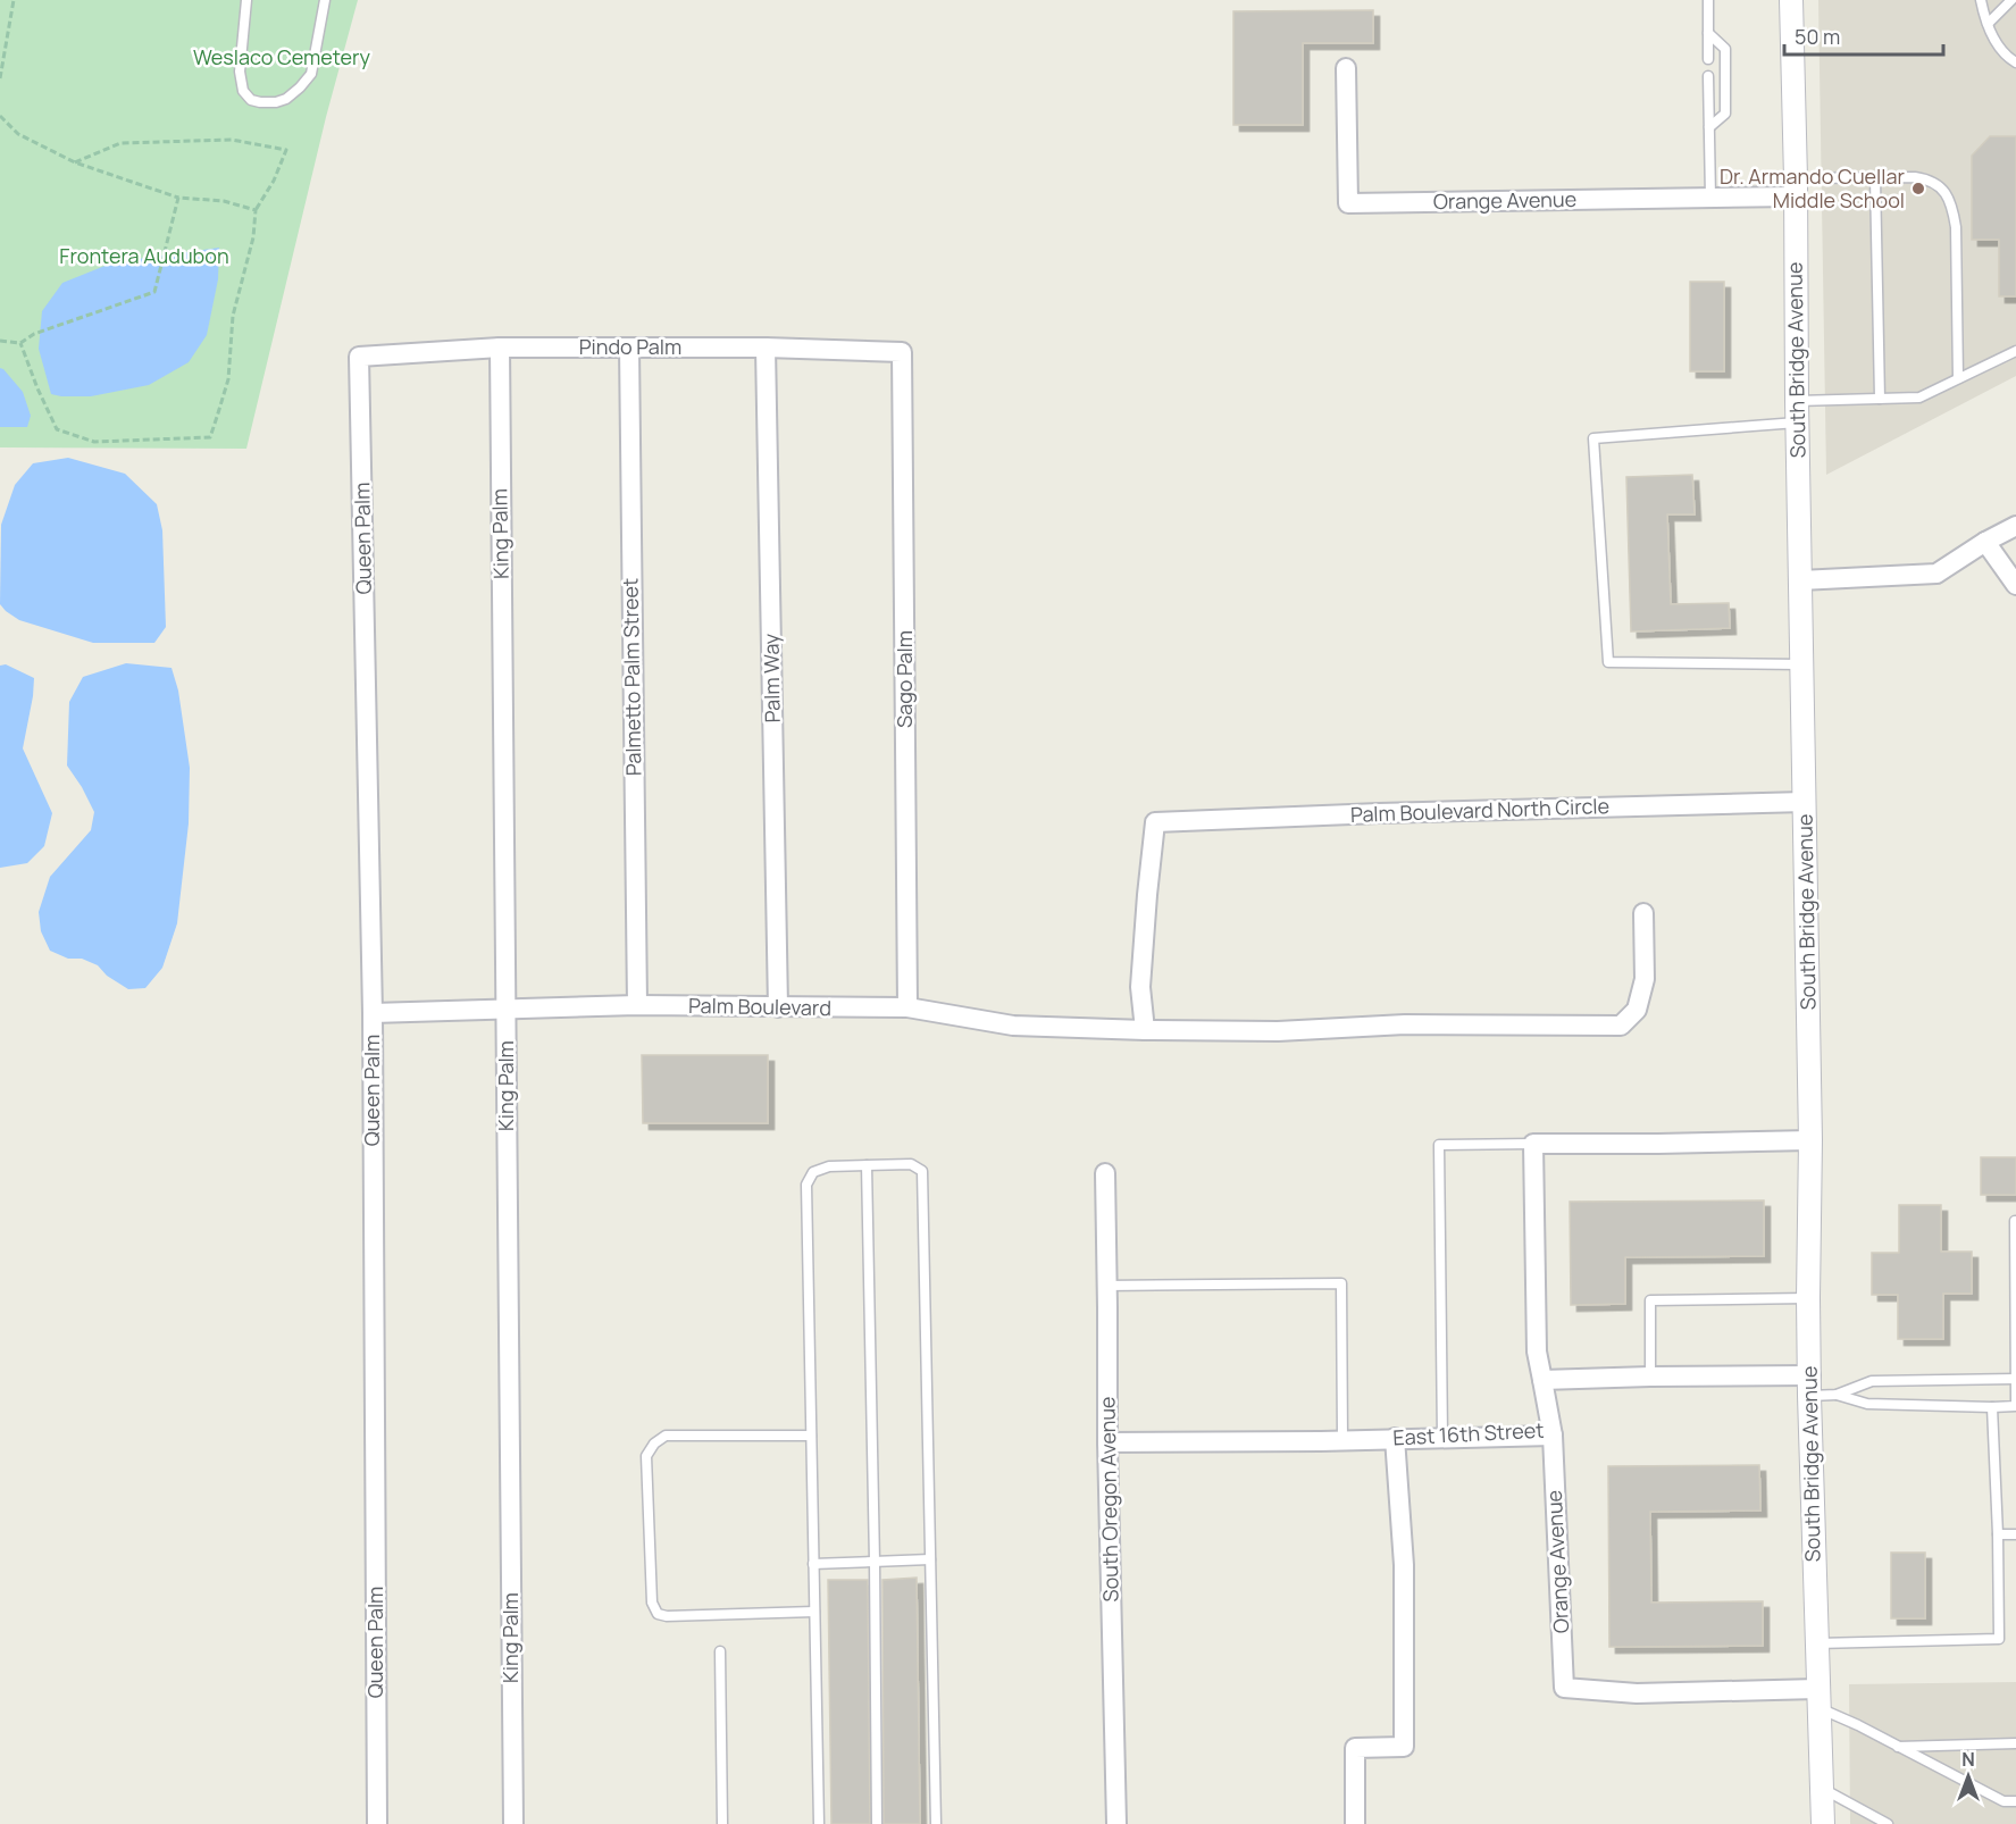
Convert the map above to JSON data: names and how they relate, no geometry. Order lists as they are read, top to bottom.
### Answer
{
  "streets": {
    "street": [
      "Orange Avenue",
      "Pindo Palm",
      "South Bridge Avenue",
      "King Palm",
      "Queen Palm",
      "Palmetto Palm Street",
      "Palm Way",
      "Sago Palm",
      "Palm Boulevard North Circle",
      "Palm Boulevard",
      "East 16th Street",
      "South Oregon Avenue"
    ]
  },
  "crossings": [
    ["Orange Avenue", "South Bridge Avenue"],
    ["Orange Avenue", "East 16th Street"],
    ["Pindo Palm", "King Palm"],
    ["Pindo Palm", "Queen Palm"],
    ["Pindo Palm", "Palmetto Palm Street"],
    ["Pindo Palm", "Palm Way"],
    ["Pindo Palm", "Sago Palm"],
    ["South Bridge Avenue", "Palm Boulevard North Circle"],
    ["King Palm", "Palm Boulevard"],
    ["Queen Palm", "Palm Boulevard"],
    ["Palmetto Palm Street", "Palm Boulevard"],
    ["Palm Way", "Palm Boulevard"],
    ["Sago Palm", "Palm Boulevard"],
    ["Palm Boulevard North Circle", "Palm Boulevard"],
    ["East 16th Street", "South Oregon Avenue"]
  ],
  "parks": ["Weslaco Cemetery", "Frontera Audubon"],
  "places": ["Dr. Armando Cuellar Middle School"],
  "scale_bar": "50 m",
  "north": "top"
}
